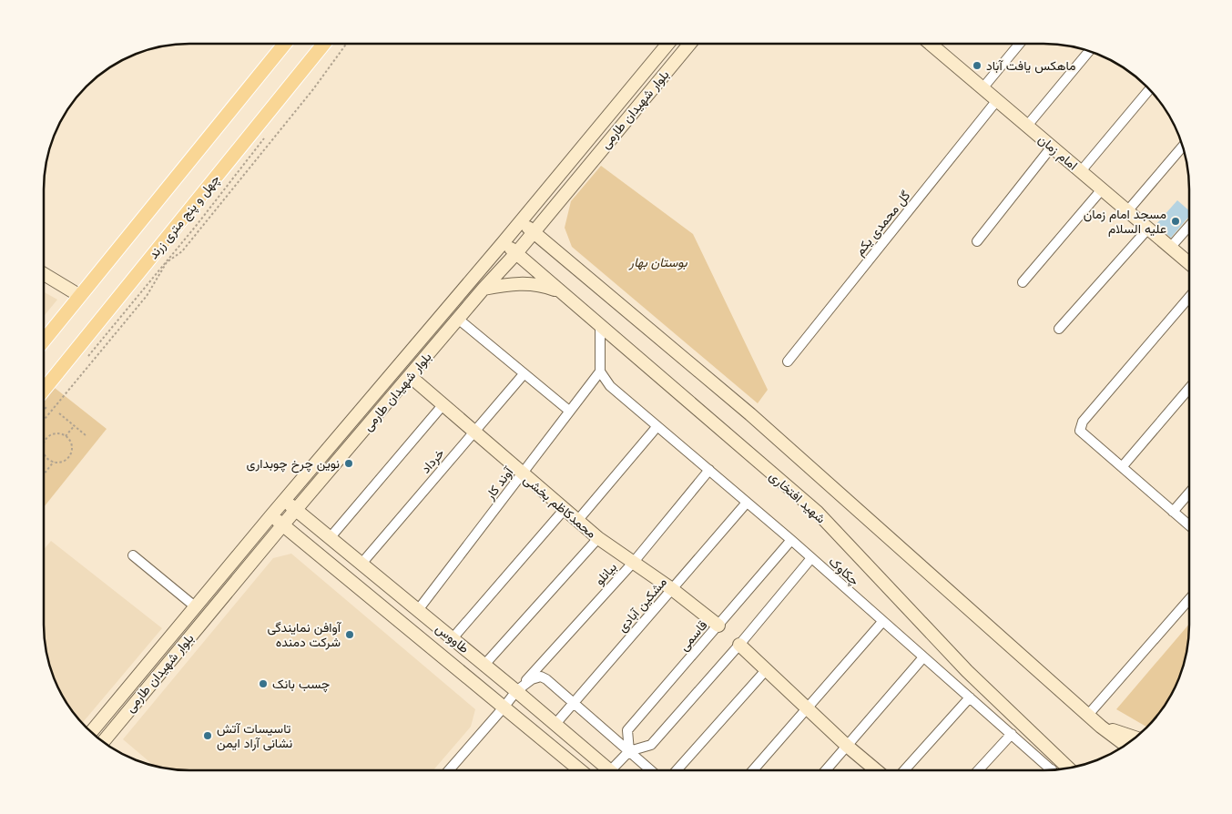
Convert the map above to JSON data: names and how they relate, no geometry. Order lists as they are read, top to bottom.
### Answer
{
  "streets": {
    "main road": [
      "بلوار شهیدان طارمی",
      "امام زمان",
      "چهل و پنج متری زرند",
      "شهید افتخاری",
      "محمدکاظم بخشی",
      "طاووس"
    ],
    "street": [
      "گل محمدی یکم",
      "خرداد",
      "آوند کار",
      "چکاوک",
      "بیانلو",
      "مشکین آبادی",
      "قاسمی"
    ]
  },
  "crossings": [
    ["بلوار شهیدان طارمی", "شهید افتخاری"],
    ["بلوار شهیدان طارمی", "محمدکاظم بخشی"],
    ["بلوار شهیدان طارمی", "طاووس"],
    ["امام زمان", "گل محمدی یکم"],
    ["خرداد", "محمدکاظم بخشی"],
    ["خرداد", "طاووس"],
    ["آوند کار", "محمدکاظم بخشی"],
    ["آوند کار", "چکاوک"],
    ["آوند کار", "طاووس"],
    ["محمدکاظم بخشی", "بیانلو"],
    ["محمدکاظم بخشی", "مشکین آبادی"],
    ["محمدکاظم بخشی", "قاسمی"],
    ["چکاوک", "بیانلو"],
    ["چکاوک", "مشکین آبادی"],
    ["چکاوک", "قاسمی"],
    ["بیانلو", "طاووس"],
    ["مشکین آبادی", "طاووس"]
  ],
  "parks": ["بوستان بهار"],
  "places": [
    "ماهکس یافت آباد",
    "مسجد امام زمان علیه السلام",
    "نوین چرخ چوبداری",
    "آوافن نمایندگی شرکت دمنده",
    "چسب بانک",
    "تاسیسات آتش نشانی آراد ایمن"
  ]
}
